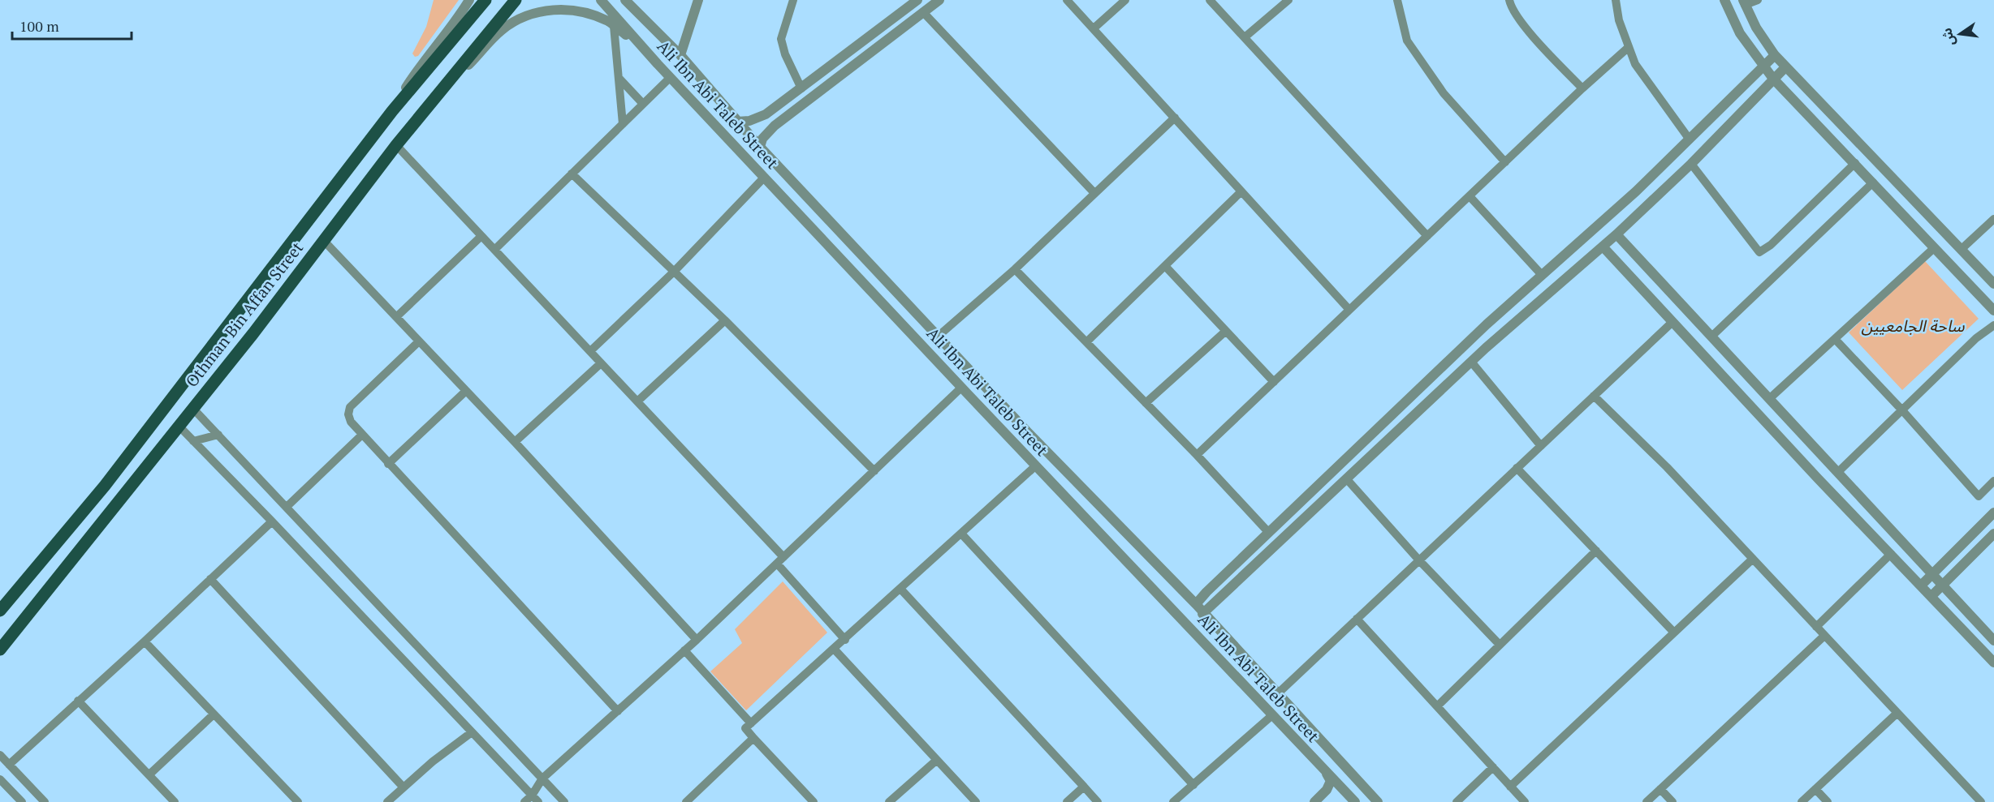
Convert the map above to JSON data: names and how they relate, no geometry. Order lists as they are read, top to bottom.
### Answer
{
  "streets": {
    "main road": ["Othman Bin Affan Street"],
    "street": ["Ali Ibn Abi Taleb Street"]
  },
  "parks": ["ساحة الجامعيين"],
  "scale_bar": "100 m",
  "north": "left"
}
